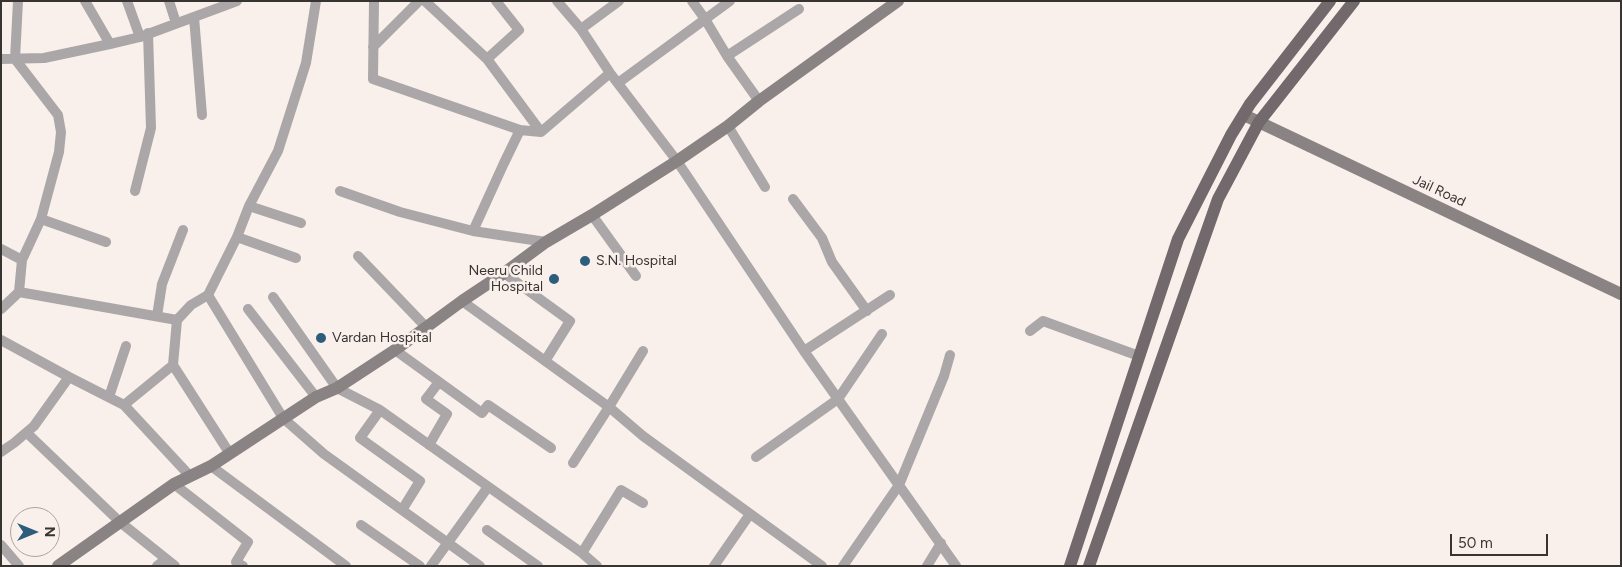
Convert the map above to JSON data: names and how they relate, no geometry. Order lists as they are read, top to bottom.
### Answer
{
  "streets": {
    "street": ["Jail Road"]
  },
  "places": ["S.N. Hospital", "Neeru Child Hospital", "Vardan Hospital"],
  "scale_bar": "50 m",
  "north": "right"
}
